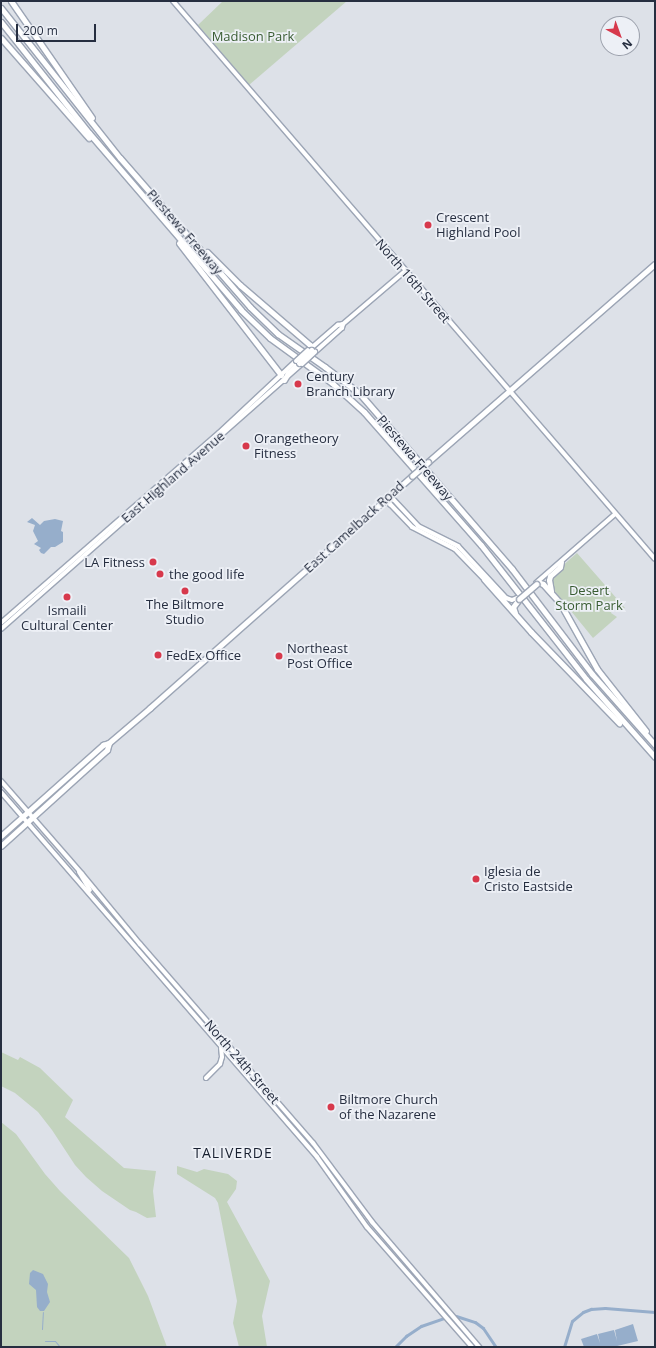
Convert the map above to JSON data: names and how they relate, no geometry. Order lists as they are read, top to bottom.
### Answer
{
  "streets": {
    "highway": ["Piestewa Freeway"],
    "main road": [
      "North 16th Street",
      "East Highland Avenue",
      "East Camelback Road",
      "North 24th Street"
    ]
  },
  "crossings": [
    ["North 16th Street", "East Camelback Road"],
    ["East Camelback Road", "North 24th Street"]
  ],
  "districts": ["TALIVERDE"],
  "parks": ["Madison Park", "Desert Storm Park"],
  "places": [
    "Crescent Highland Pool",
    "Century Branch Library",
    "Orangetheory Fitness",
    "LA Fitness",
    "the good life",
    "The Biltmore Studio",
    "Ismaili Cultural Center",
    "FedEx Office",
    "Northeast Post Office",
    "Iglesia de Cristo Eastside",
    "Biltmore Church of the Nazarene"
  ],
  "scale_bar": "200 m",
  "north": "bottom right"
}
